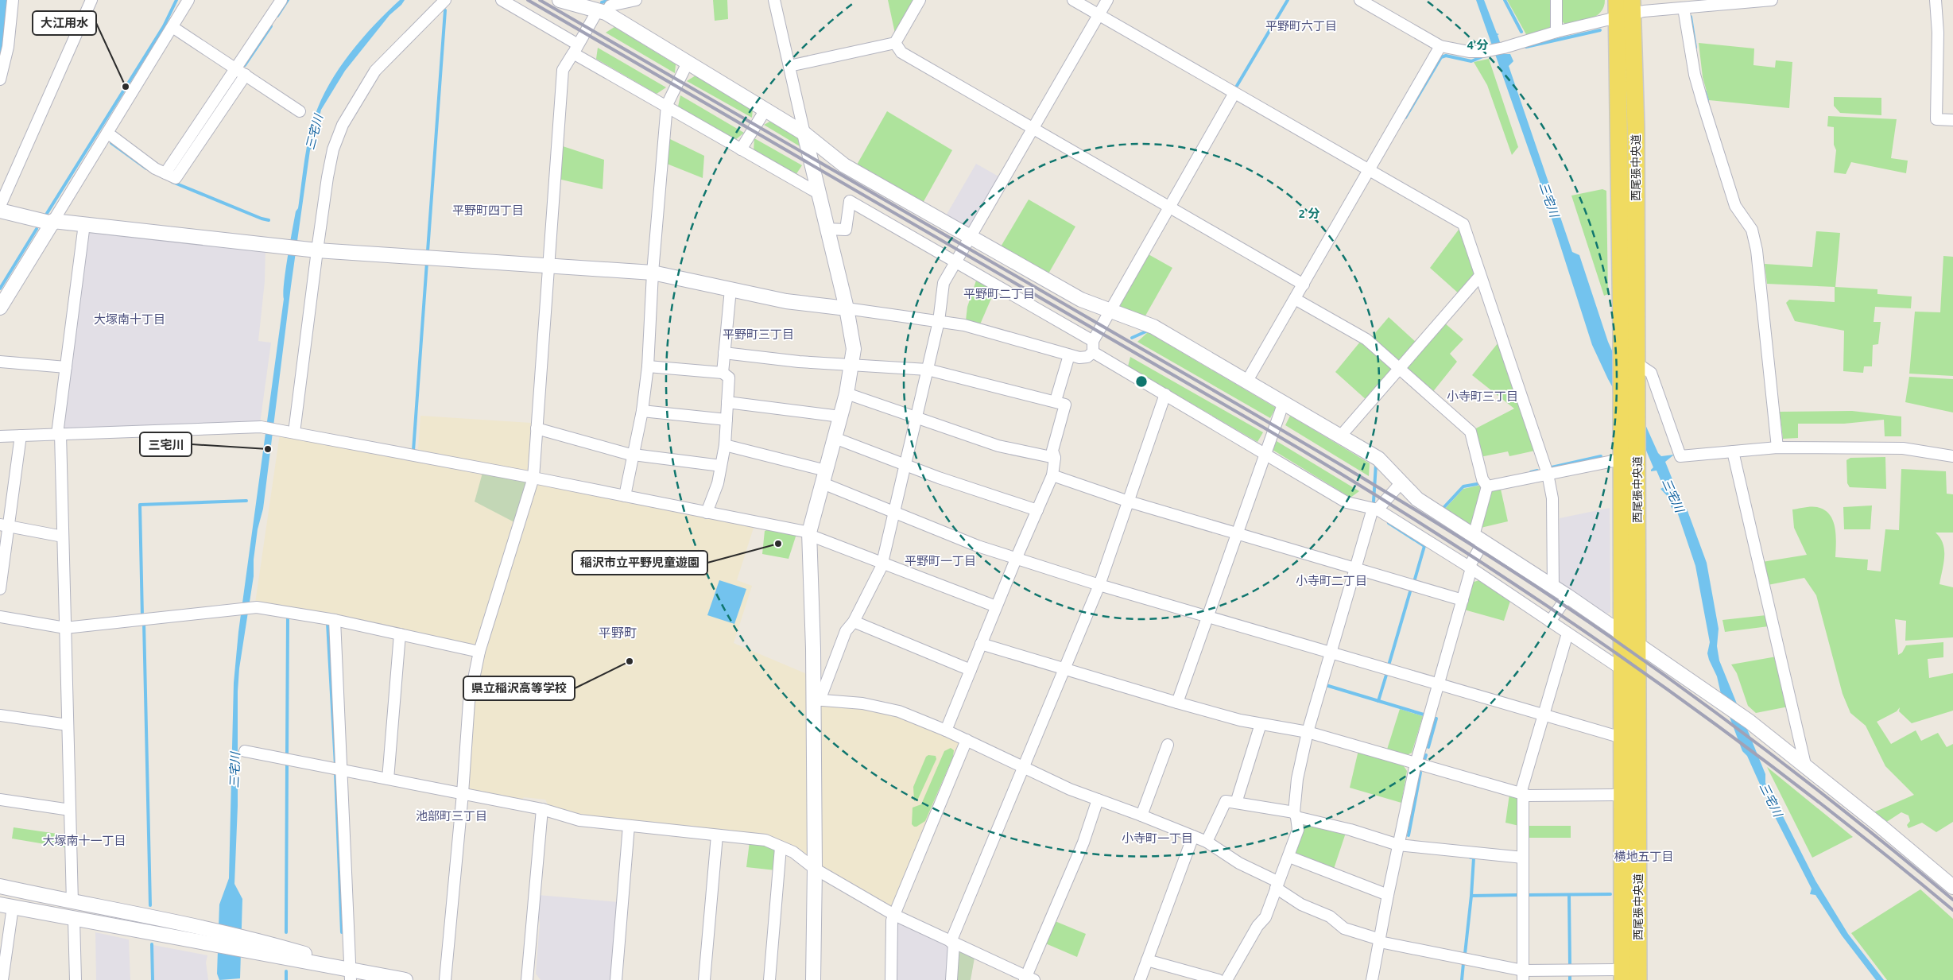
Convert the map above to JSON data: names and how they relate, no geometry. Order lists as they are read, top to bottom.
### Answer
{
  "streets": {
    "main road": ["西尾張中央道"]
  },
  "districts": [
    "平野町六丁目",
    "平野町四丁目",
    "平野町二丁目",
    "大塚南十丁目",
    "平野町三丁目",
    "小寺町三丁目",
    "平野町一丁目",
    "小寺町二丁目",
    "平野町",
    "池部町三丁目",
    "小寺町一丁目",
    "大塚南十一丁目",
    "横地五丁目"
  ],
  "water": ["三宅川"],
  "places": [
    "大江用水",
    "三宅川",
    "稲沢市立平野児童遊園",
    "県立稲沢高等学校"
  ],
  "rings": ["4 分", "2 分"]
}
